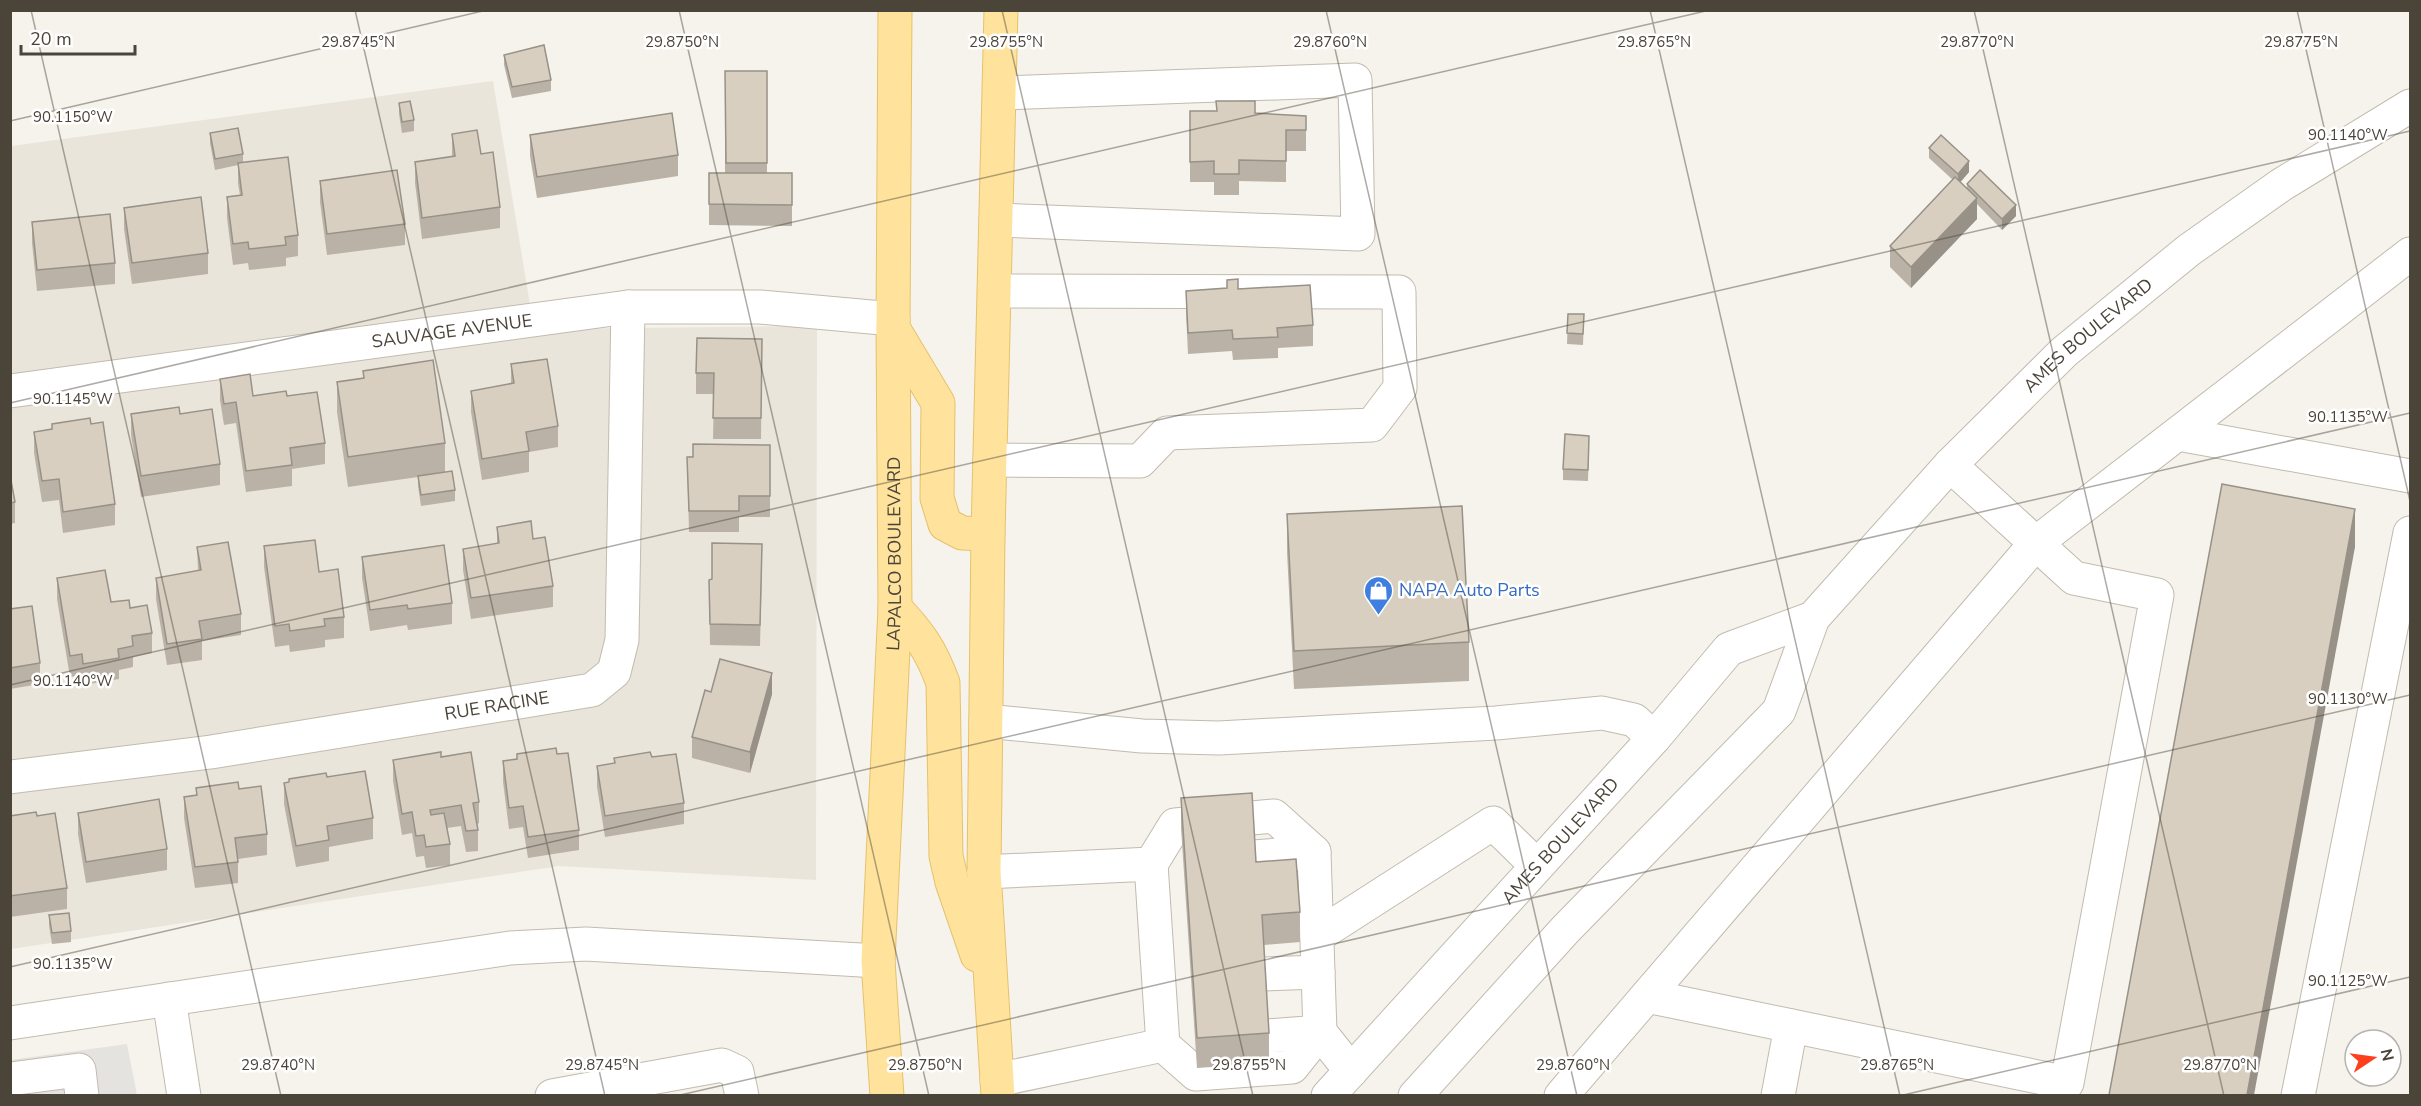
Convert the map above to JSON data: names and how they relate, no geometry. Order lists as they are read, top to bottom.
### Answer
{
  "streets": {
    "main road": ["LAPALCO BOULEVARD"],
    "street": ["SAUVAGE AVENUE", "AMES BOULEVARD", "RUE RACINE"]
  },
  "crossings": [
    ["SAUVAGE AVENUE", "LAPALCO BOULEVARD"],
    ["SAUVAGE AVENUE", "RUE RACINE"]
  ],
  "places": {
    "shop": ["NAPA Auto Parts"]
  },
  "scale_bar": "20 m",
  "north": "right",
  "coordinates": [
    "29.8760°N",
    "29.8765°N",
    "29.8775°N",
    "29.8745°N",
    "29.8750°N",
    "29.8755°N",
    "29.8770°N",
    "90.1150°W",
    "90.1140°W",
    "90.1145°W",
    "90.1135°W",
    "90.1130°W",
    "90.1125°W",
    "29.8740°N"
  ]
}
